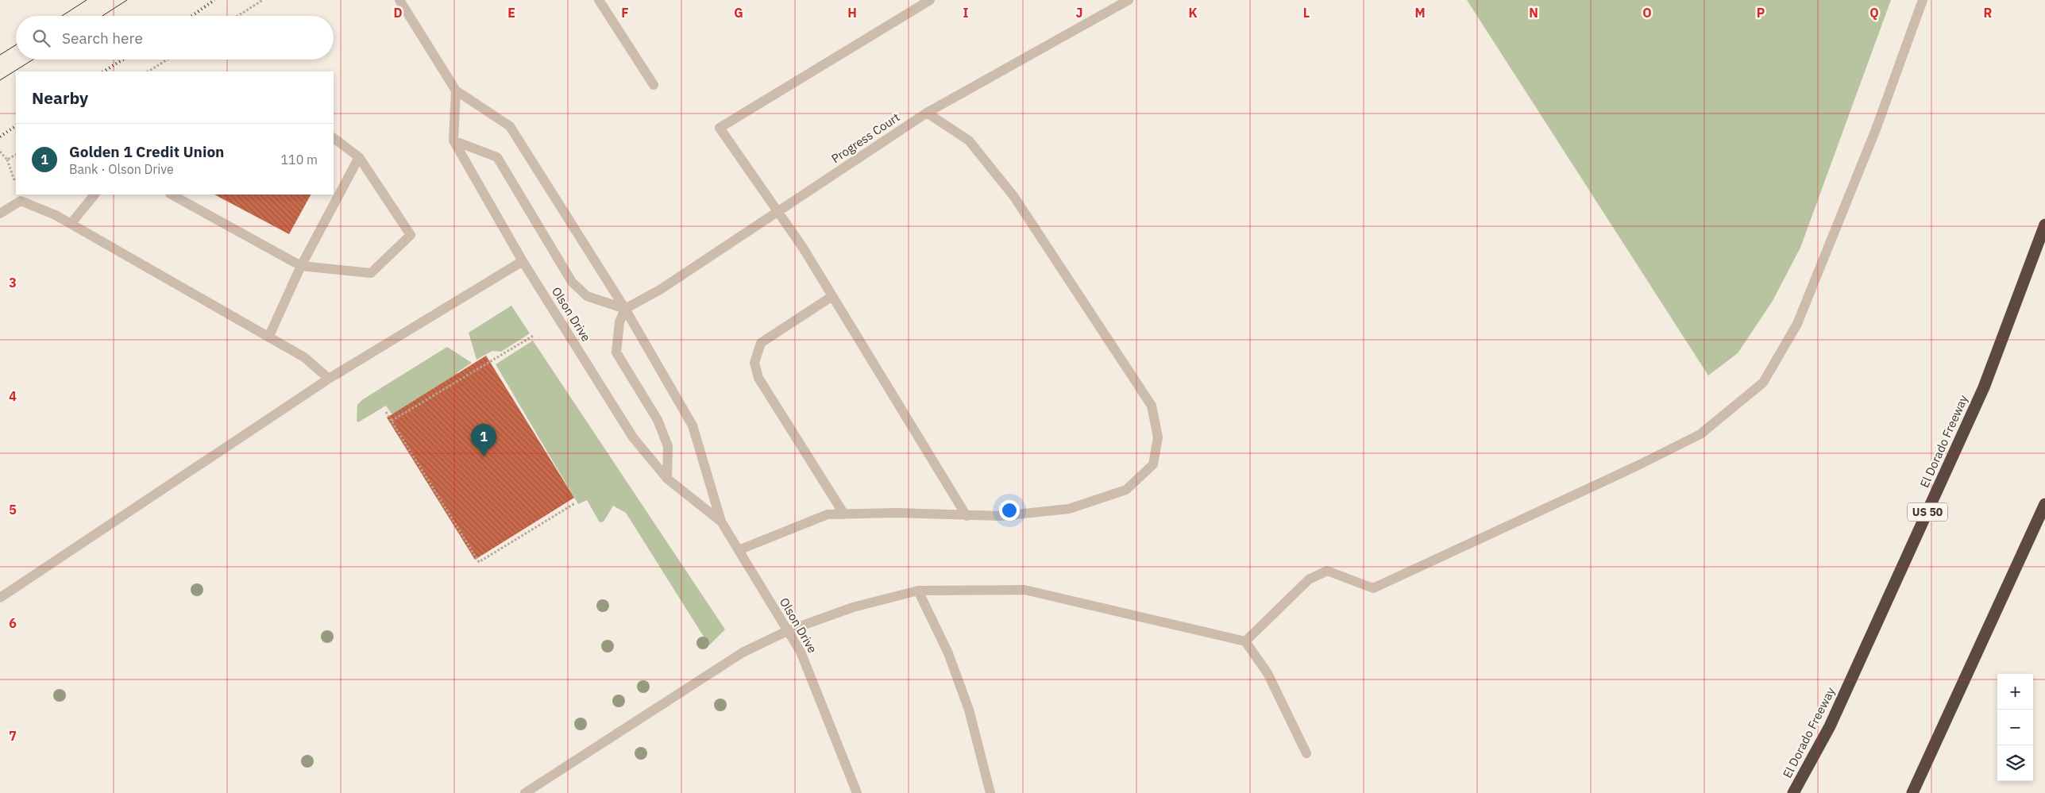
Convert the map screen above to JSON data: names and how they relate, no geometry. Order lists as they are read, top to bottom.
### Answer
{
  "streets": {
    "highway": ["El Dorado Freeway", "US 50"],
    "street": ["Progress Court", "Olson Drive"]
  },
  "crossings": [
    ["Progress Court", "Olson Drive"]
  ],
  "page": {
    "search": "Search here",
    "heading": "Nearby",
    "list": [
      {
        "mark": "1",
        "name": "Golden 1 Credit Union",
        "note": "Bank · Olson Drive",
        "value": "110 m"
      }
    ],
    "pins": "1",
    "map_buttons": ["+", "−"]
  },
  "grid": {
    "columns": [
      "D",
      "E",
      "F",
      "G",
      "H",
      "I",
      "J",
      "K",
      "L",
      "M",
      "N",
      "O",
      "P",
      "Q",
      "R"
    ],
    "rows": [
      "3",
      "4",
      "5",
      "6",
      "7"
    ]
  }
}
